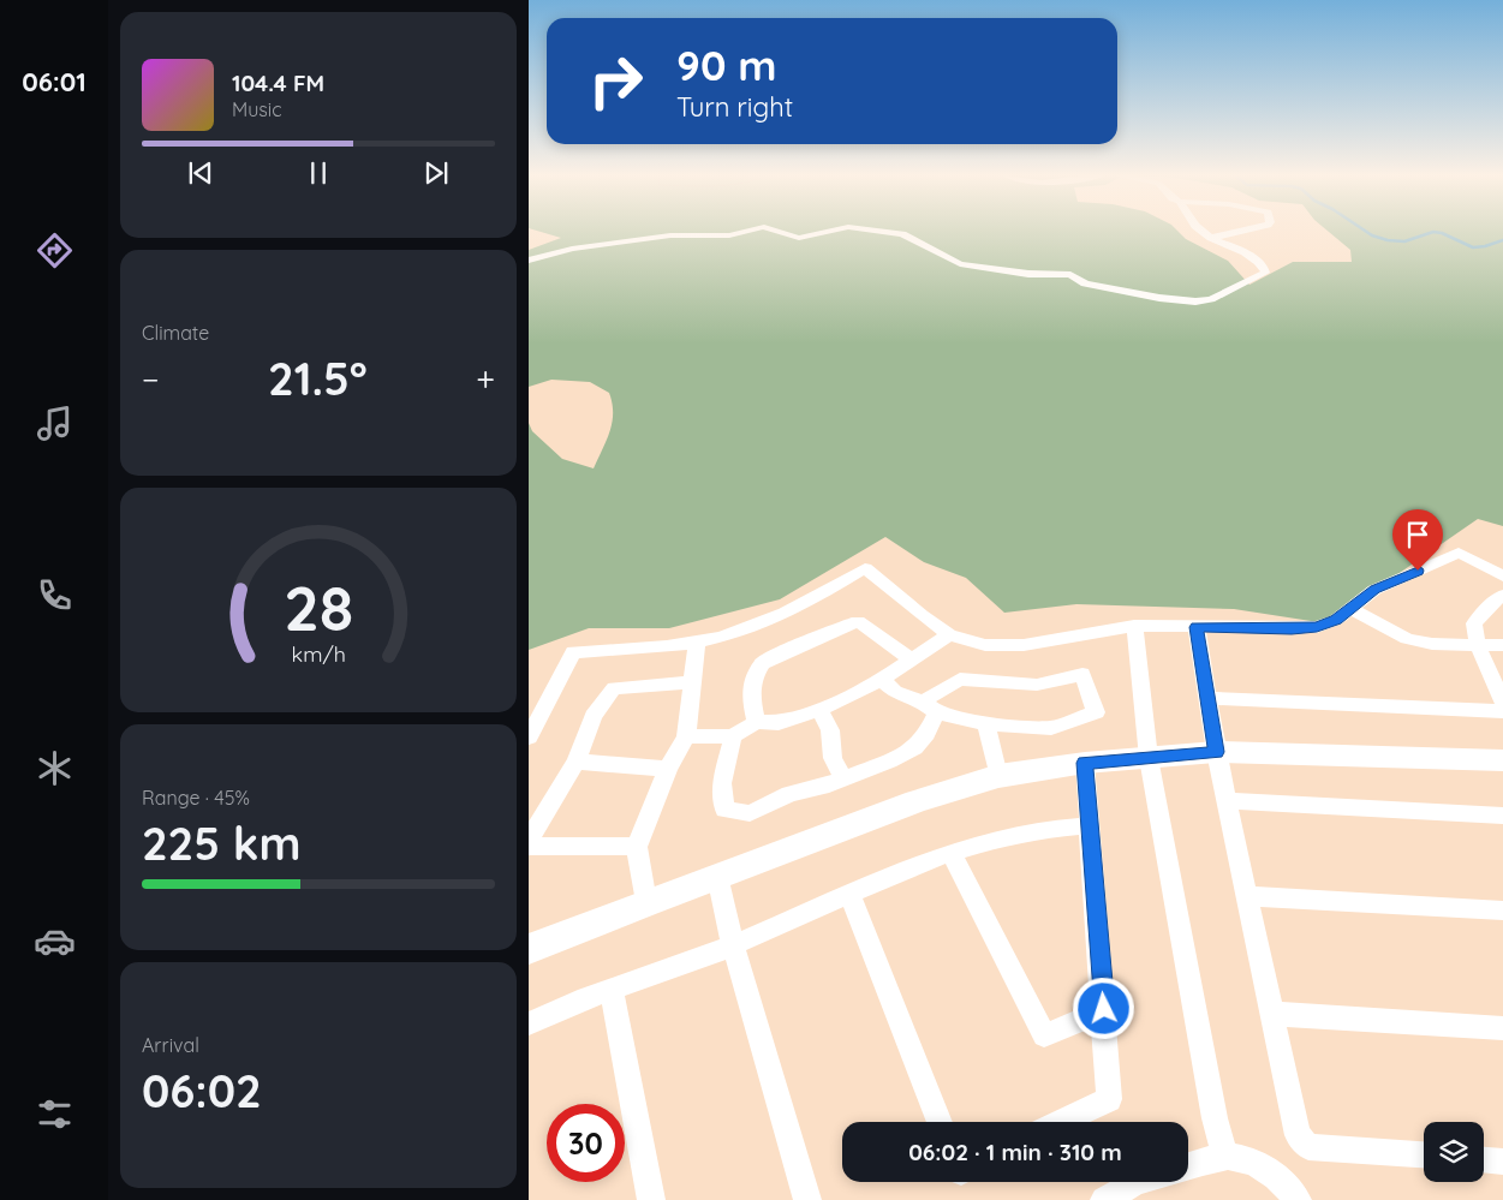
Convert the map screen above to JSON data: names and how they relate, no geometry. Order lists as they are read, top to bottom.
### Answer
{
  "page": {
    "tabs": "06:01",
    "turn": ["90 m", "Turn right"],
    "song": ["104.4 FM", "Music"],
    "tile": [
      "Climate",
      ["Range · 45%", "225 km"],
      ["Arrival", "06:02"]
    ],
    "heat": ["−", "21.5°", "+"],
    "limit": "30",
    "trip": "06:02 · 1 min · 310 m",
    "gauge": ["28", "km/h"]
  }
}
